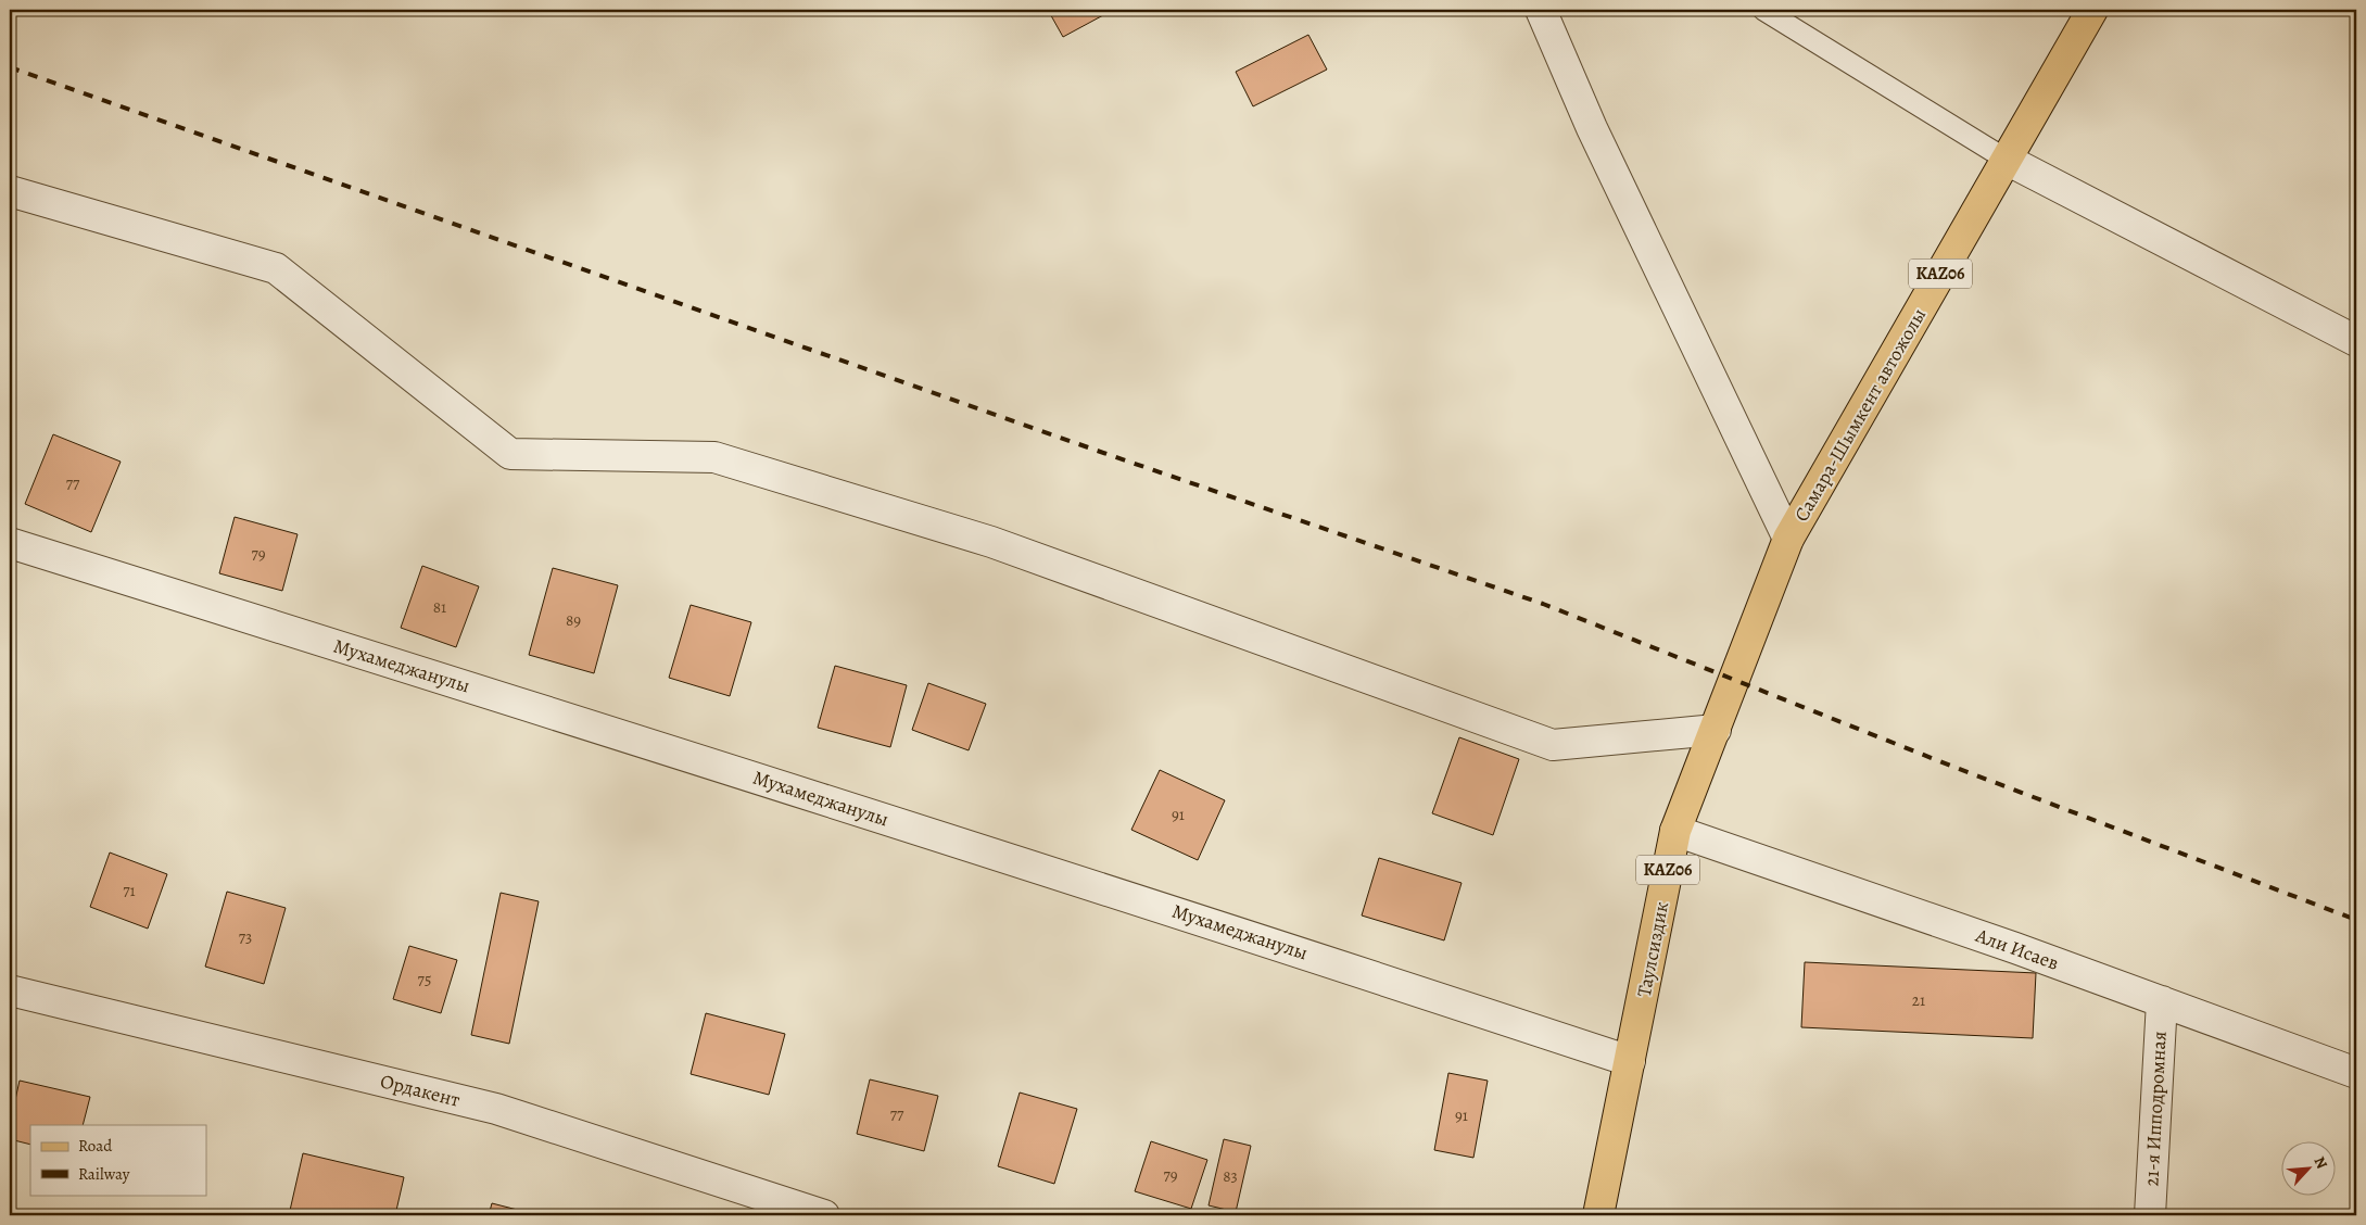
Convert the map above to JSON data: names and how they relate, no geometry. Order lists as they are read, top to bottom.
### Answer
{
  "streets": {
    "main road": ["KAZ06", "Самара-Шымкент автожолы", "Таулсиздик"],
    "street": [
      "Мухамеджанулы",
      "Али Исаев",
      "Ордакент",
      "21-я Ипподромная"
    ]
  },
  "crossings": [
    ["Самара-Шымкент автожолы", "Таулсиздик"],
    ["Мухамеджанулы", "Таулсиздик"],
    ["Таулсиздик", "Али Исаев"],
    ["Али Исаев", "21-я Ипподромная"]
  ],
  "house_numbers": [
    "77",
    "79",
    "81",
    "89",
    "91",
    "71",
    "73",
    "75",
    "21",
    "77",
    "91",
    "79",
    "83"
  ],
  "legend": ["Road", "Railway"],
  "north": "top right"
}
